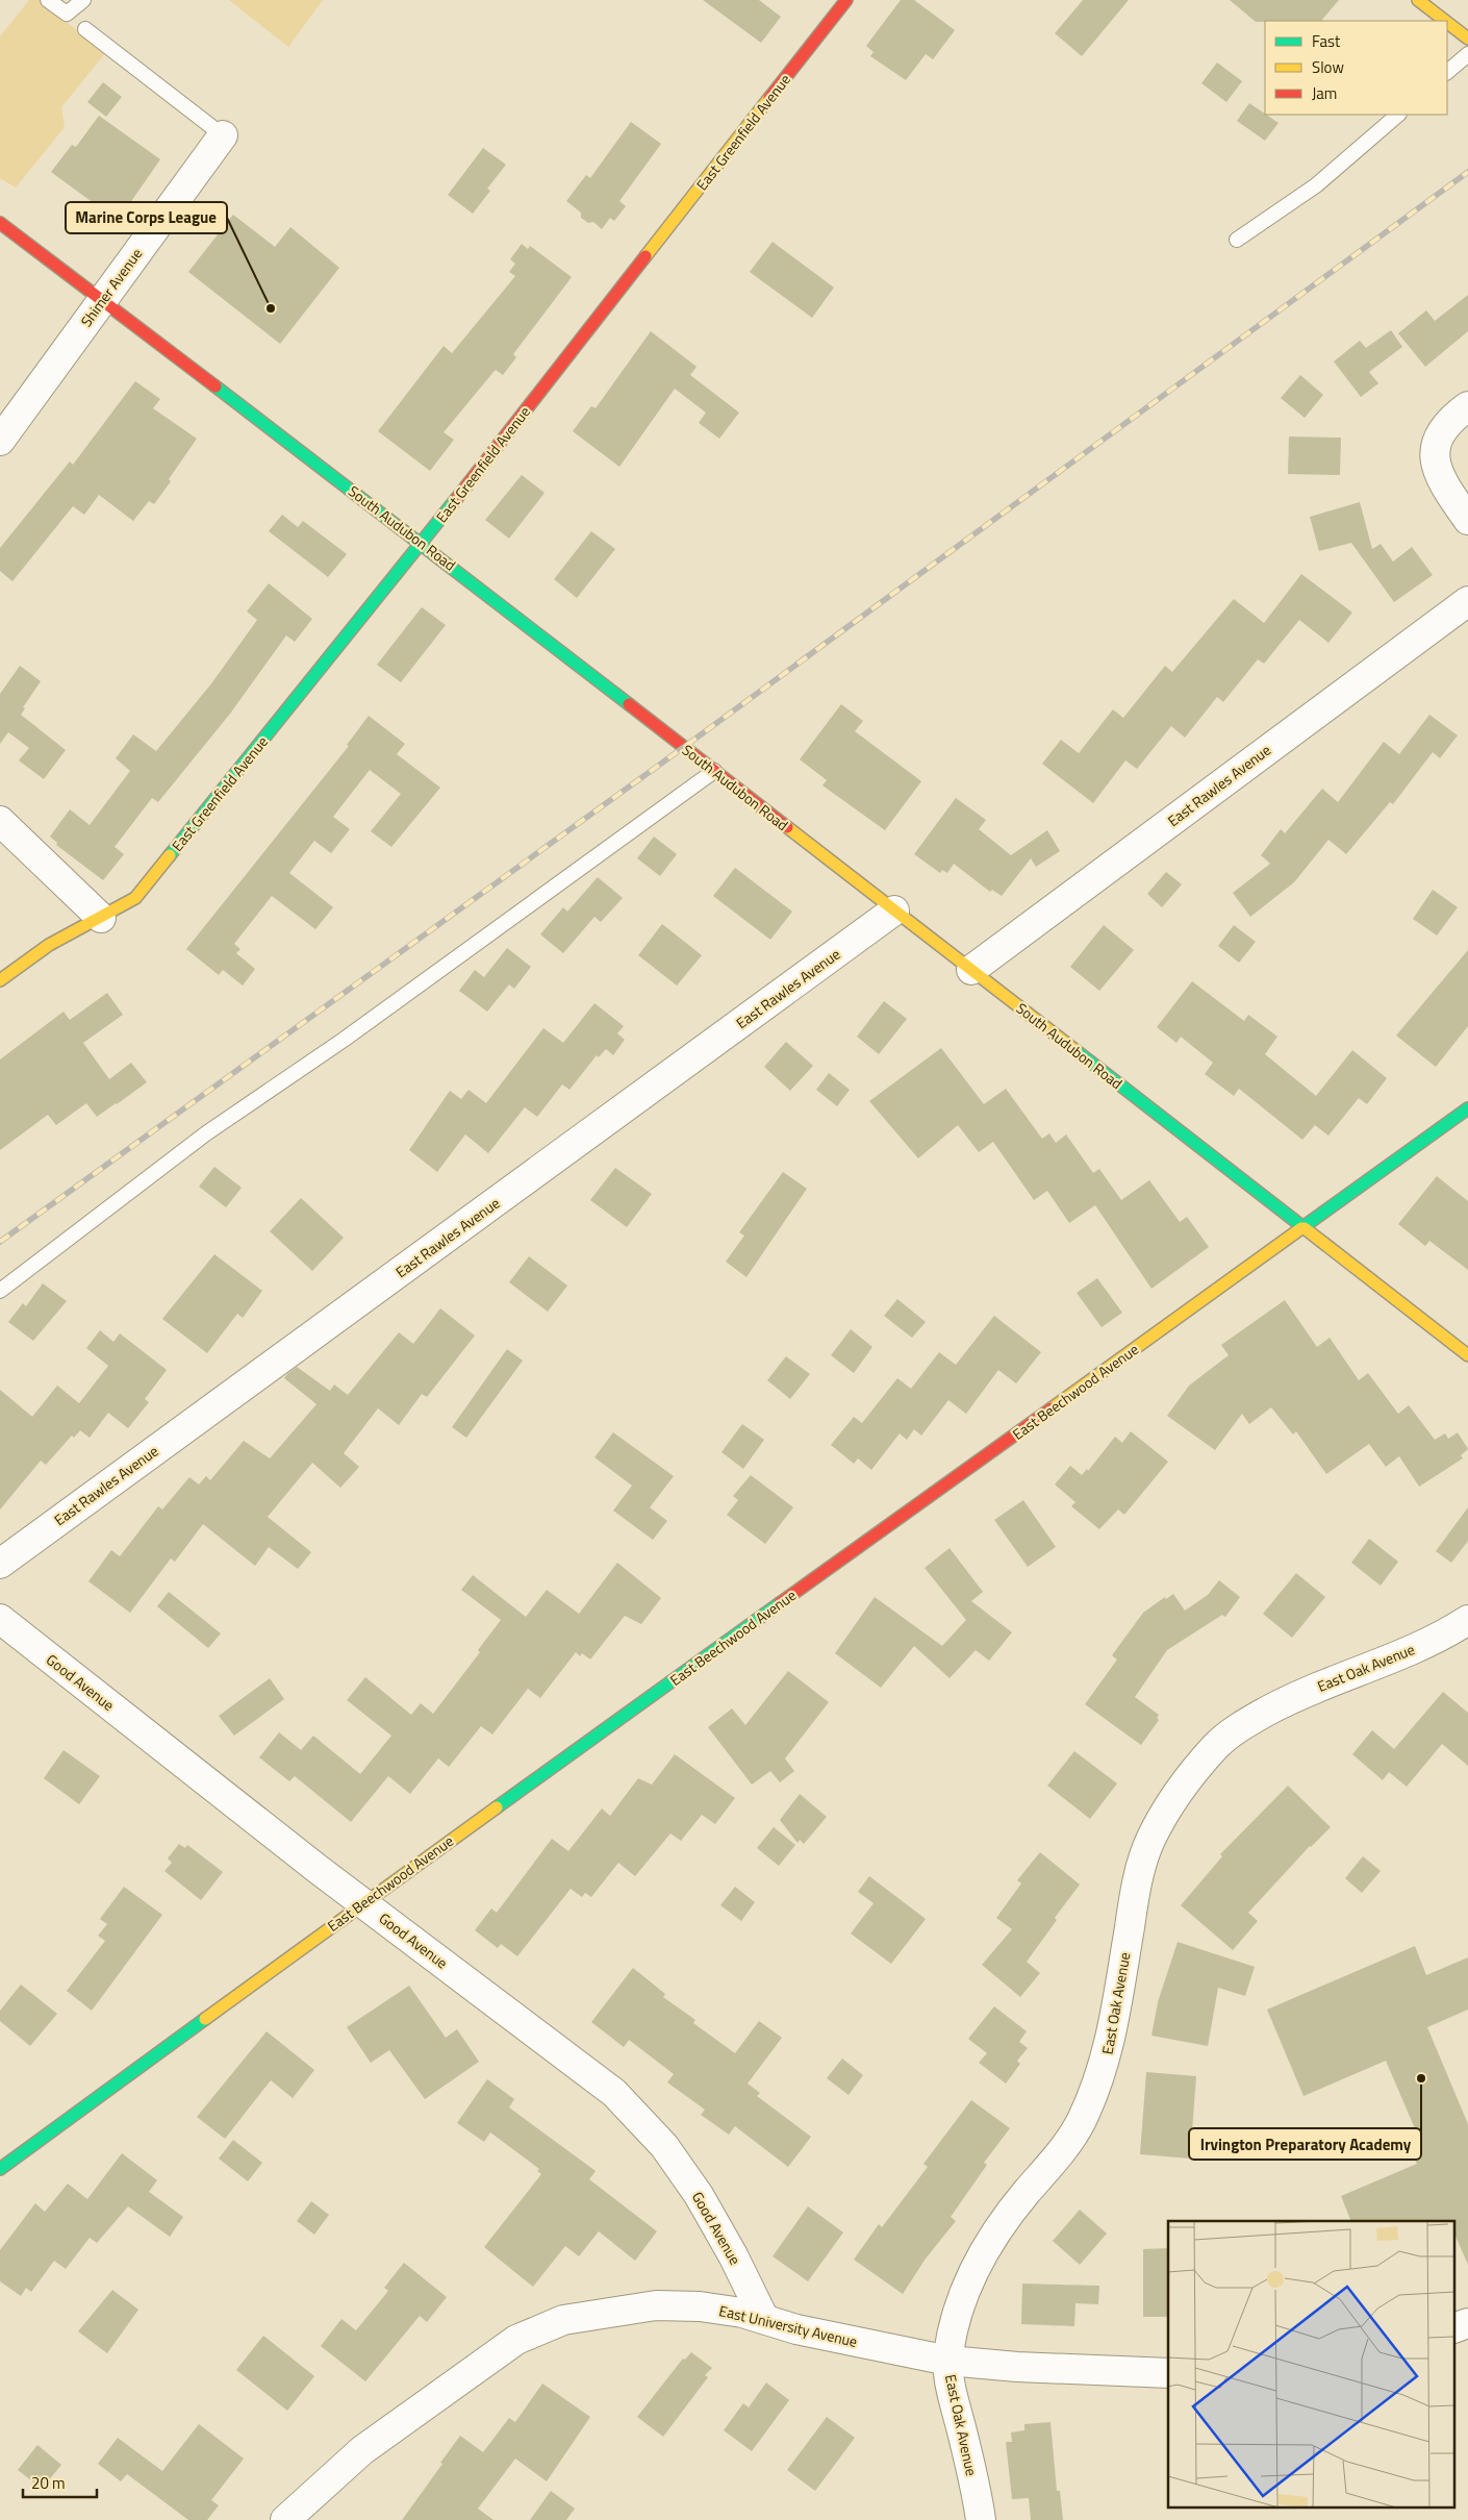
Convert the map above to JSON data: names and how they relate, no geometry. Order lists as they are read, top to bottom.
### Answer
{
  "streets": {
    "street": [
      "East Greenfield Avenue",
      "Shimer Avenue",
      "South Audubon Road",
      "East Rawles Avenue",
      "East Beechwood Avenue",
      "East Oak Avenue",
      "Good Avenue",
      "East University Avenue"
    ]
  },
  "crossings": [
    ["East Greenfield Avenue", "South Audubon Road"],
    ["Shimer Avenue", "South Audubon Road"],
    ["South Audubon Road", "East Rawles Avenue"],
    ["South Audubon Road", "East Beechwood Avenue"],
    ["East Beechwood Avenue", "Good Avenue"],
    ["East Oak Avenue", "East University Avenue"],
    ["Good Avenue", "East University Avenue"]
  ],
  "places": ["Marine Corps League", "Irvington Preparatory Academy"],
  "legend": ["Fast", "Slow", "Jam"],
  "scale_bar": "20 m"
}
